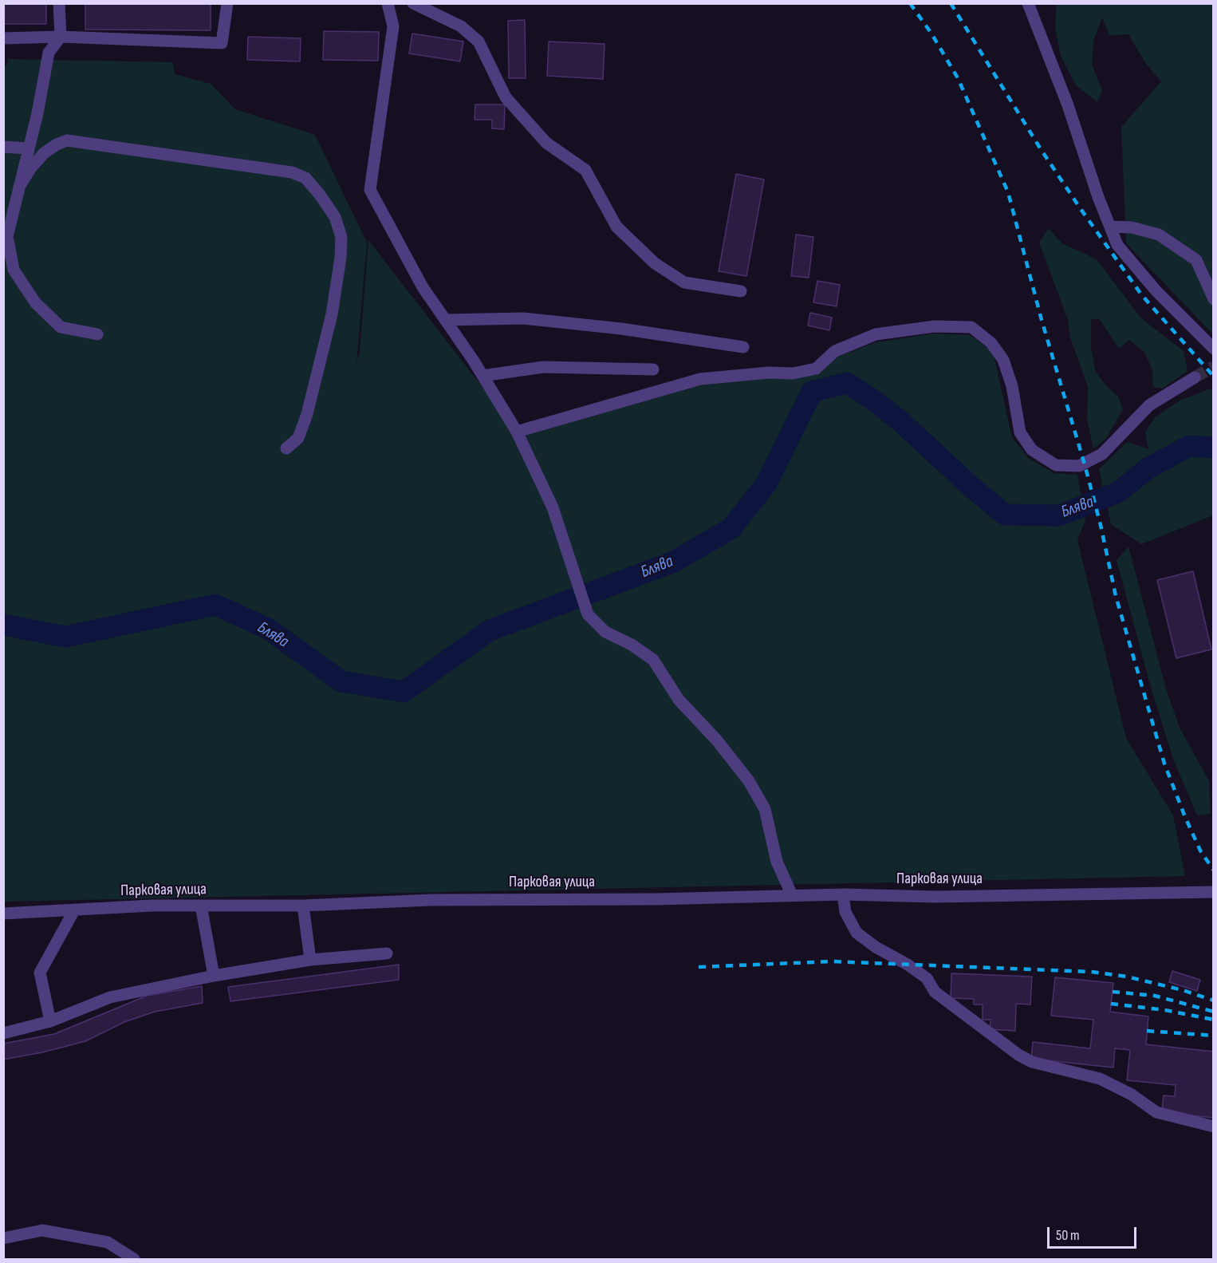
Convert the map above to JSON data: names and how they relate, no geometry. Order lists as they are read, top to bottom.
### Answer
{
  "streets": {
    "street": ["Парковая улица"]
  },
  "water": ["Блява"],
  "scale_bar": "50 m"
}
